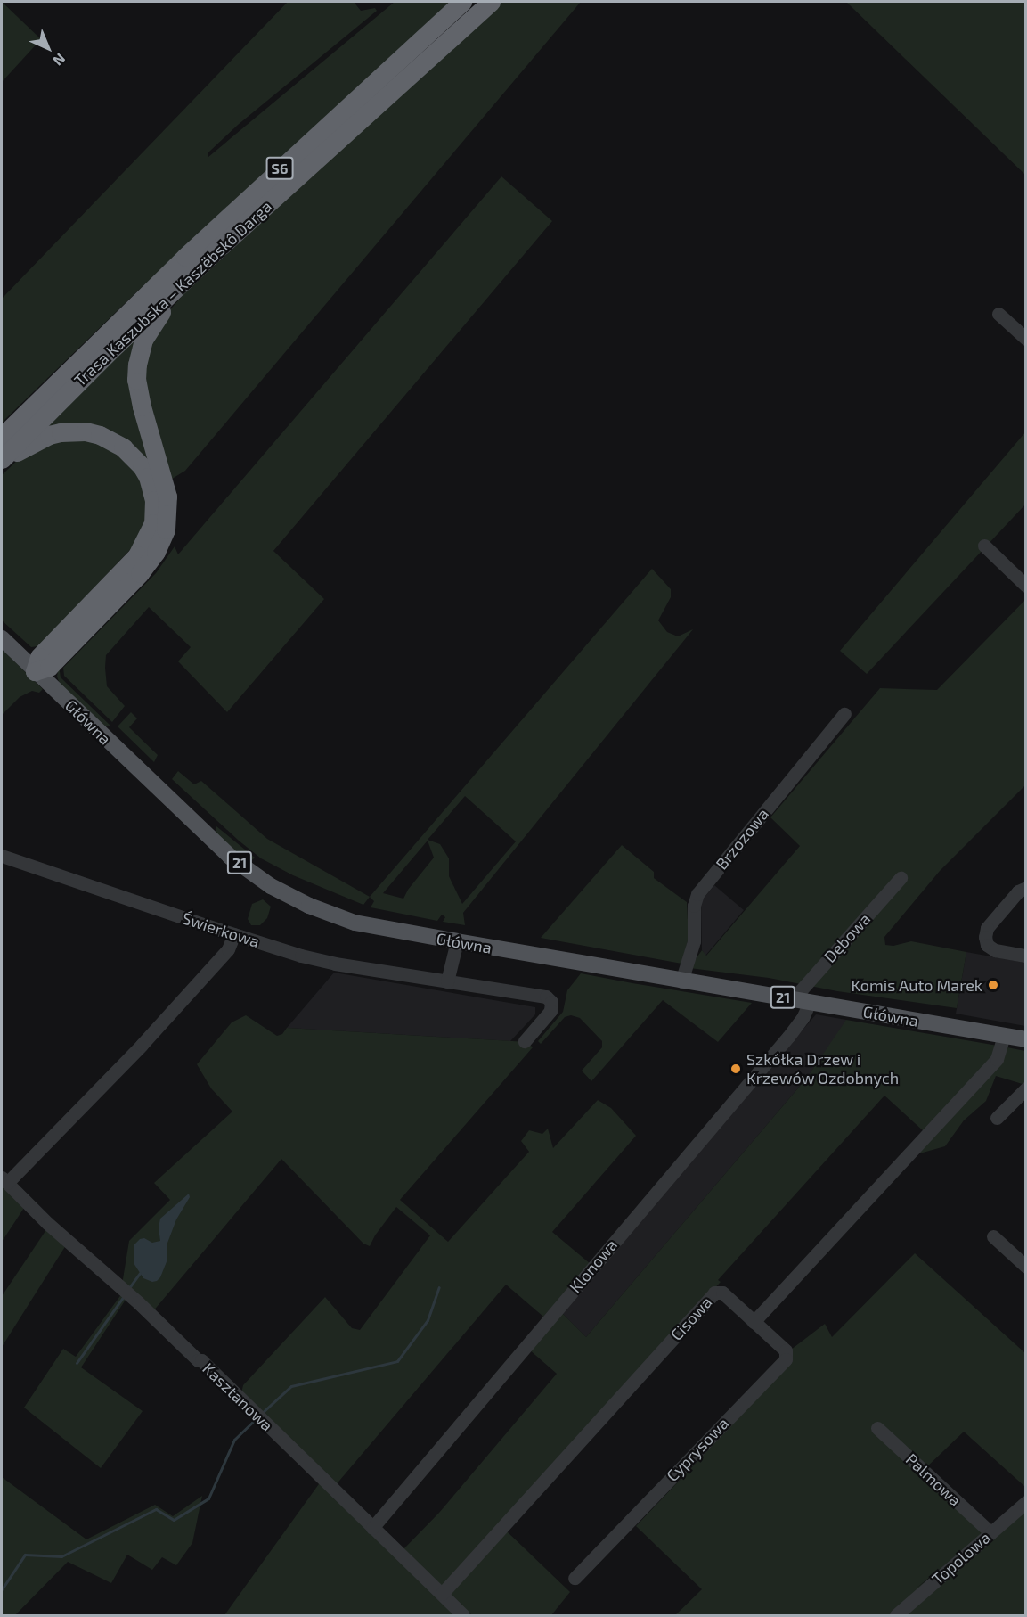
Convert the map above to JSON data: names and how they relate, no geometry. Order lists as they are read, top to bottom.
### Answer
{
  "streets": {
    "highway": ["S6", "Trasa Kaszubska – Kaszëbskô Darga"],
    "main road": ["Główna", "21"],
    "street": [
      "Brzozowa",
      "Świerkowa",
      "Dębowa",
      "Klonowa",
      "Cisowa",
      "Kasztanowa",
      "Cyprysowa",
      "Palmowa",
      "Topolowa"
    ]
  },
  "crossings": [
    ["Główna", "Brzozowa"],
    ["Główna", "Dębowa"],
    ["Główna", "Klonowa"],
    ["Świerkowa", "Kasztanowa"],
    ["Dębowa", "Klonowa"],
    ["Klonowa", "Kasztanowa"],
    ["Cisowa", "Kasztanowa"],
    ["Cisowa", "Cyprysowa"],
    ["Palmowa", "Topolowa"]
  ],
  "places": ["Komis Auto Marek", "Szkółka Drzew i Krzewów Ozdobnych"],
  "north": "bottom right"
}
